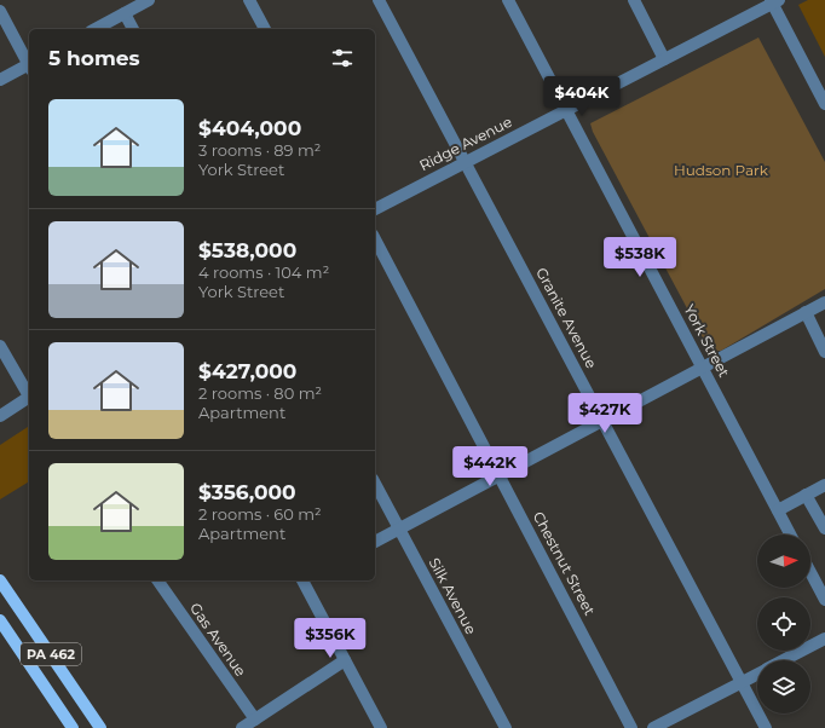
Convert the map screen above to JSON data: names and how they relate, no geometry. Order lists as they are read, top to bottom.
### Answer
{
  "streets": {
    "main road": ["PA 462"],
    "street": [
      "Ridge Avenue",
      "Granite Avenue",
      "York Street",
      "Chestnut Street",
      "Silk Avenue",
      "Gas Avenue"
    ]
  },
  "crossings": [
    ["Ridge Avenue", "Granite Avenue"],
    ["Ridge Avenue", "York Street"]
  ],
  "parks": ["Hudson Park"],
  "north": "right",
  "page": {
    "heading": "5 homes",
    "price": [
      "$404K",
      "$538K",
      "$427K",
      "$442K",
      "$356K"
    ],
    "list": [
      {
        "name": "$404,000",
        "note": "3 rooms · 89 m² · York Street"
      },
      {
        "name": "$538,000",
        "note": "4 rooms · 104 m² · York Street"
      },
      {
        "name": "$427,000",
        "note": "2 rooms · 80 m² · Apartment"
      },
      {
        "name": "$356,000",
        "note": "2 rooms · 60 m² · Apartment"
      }
    ]
  }
}
